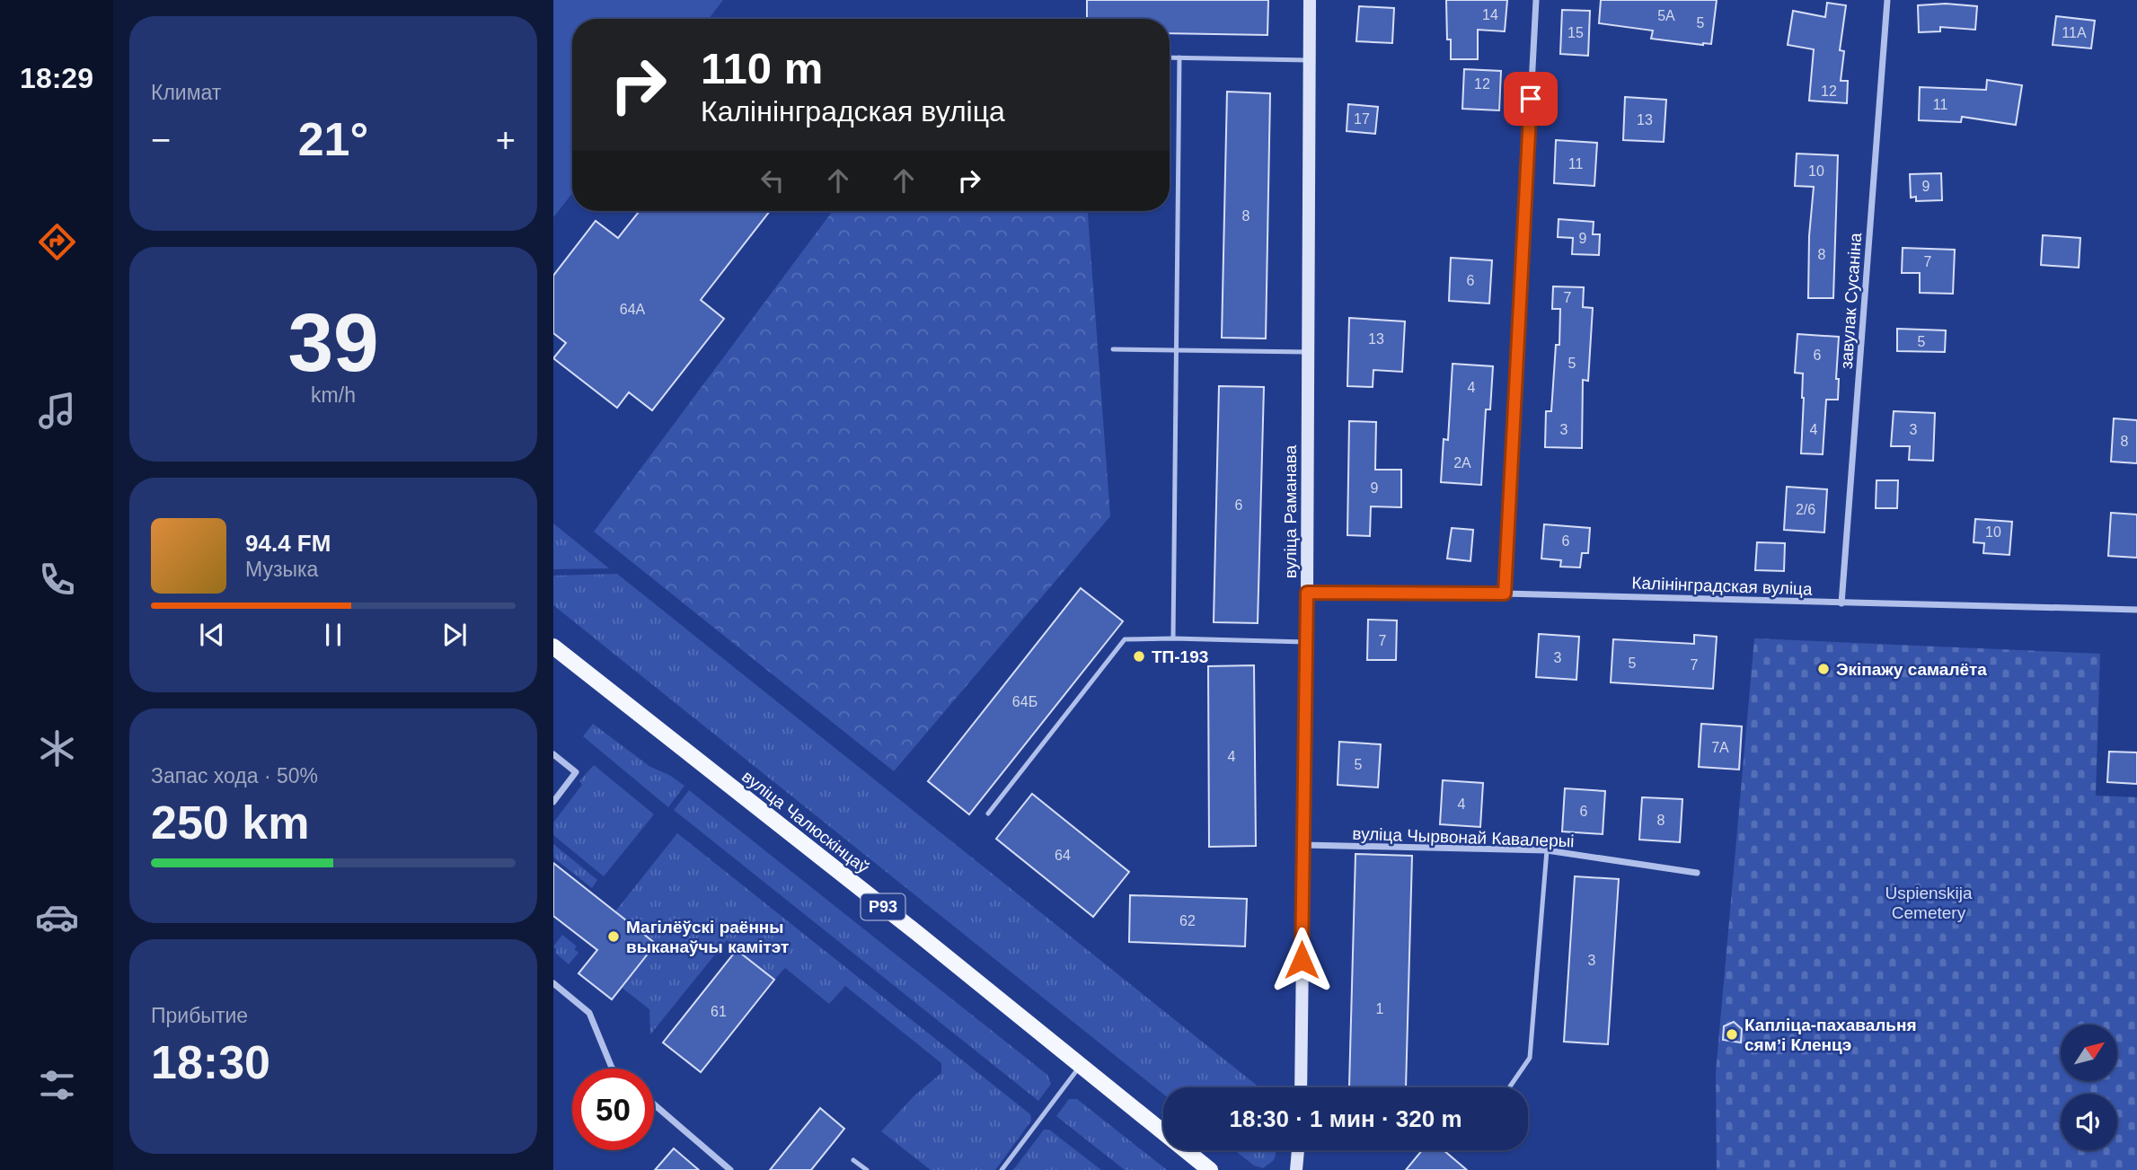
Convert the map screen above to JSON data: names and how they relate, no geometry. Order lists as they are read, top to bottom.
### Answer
{
  "streets": {
    "main road": ["вуліца Раманава", "вуліца Чалюскінцаў", "Р93"],
    "street": ["завулак Сусаніна", "Калінінградская вуліца", "вуліца Чырвонай Кавалерыі"]
  },
  "crossings": [
    ["завулак Сусаніна", "Калінінградская вуліца"],
    ["вуліца Раманава", "Калінінградская вуліца"],
    ["вуліца Раманава", "вуліца Чырвонай Кавалерыі"]
  ],
  "parks": ["Uspienskija Cemetery"],
  "places": [
    "ТП-193",
    "Экіпажу самалёта",
    "Магілёўскі раённы выканаўчы камітэт",
    "Капліца-пахавальня сямʼі Кленцэ"
  ],
  "house_numbers": [
    "14",
    "5А",
    "5",
    "15",
    "11А",
    "12",
    "12",
    "11",
    "17",
    "13",
    "11",
    "10",
    "9",
    "8",
    "9",
    "8",
    "7",
    "6",
    "7",
    "64А",
    "13",
    "5",
    "6",
    "5",
    "4",
    "3",
    "4",
    "3",
    "8",
    "2А",
    "9",
    "6",
    "2/6",
    "10",
    "6",
    "7",
    "3",
    "5",
    "7",
    "64Б",
    "7А",
    "4",
    "5",
    "4",
    "6",
    "8",
    "64",
    "62",
    "3",
    "1",
    "61"
  ],
  "north": "top right",
  "page": {
    "tabs": "18:29",
    "tile": [
      "Климат",
      ["39", "km/h"],
      ["Запас хода · 50%", "250 km"],
      ["Прибытие", "18:30"]
    ],
    "turn": ["110 m", "Калінінградская вуліца"],
    "heat": ["−", "21°", "+"],
    "song": ["94.4 FM", "Музыка"],
    "limit": "50",
    "trip": "18:30 · 1 мин · 320 m"
  }
}
